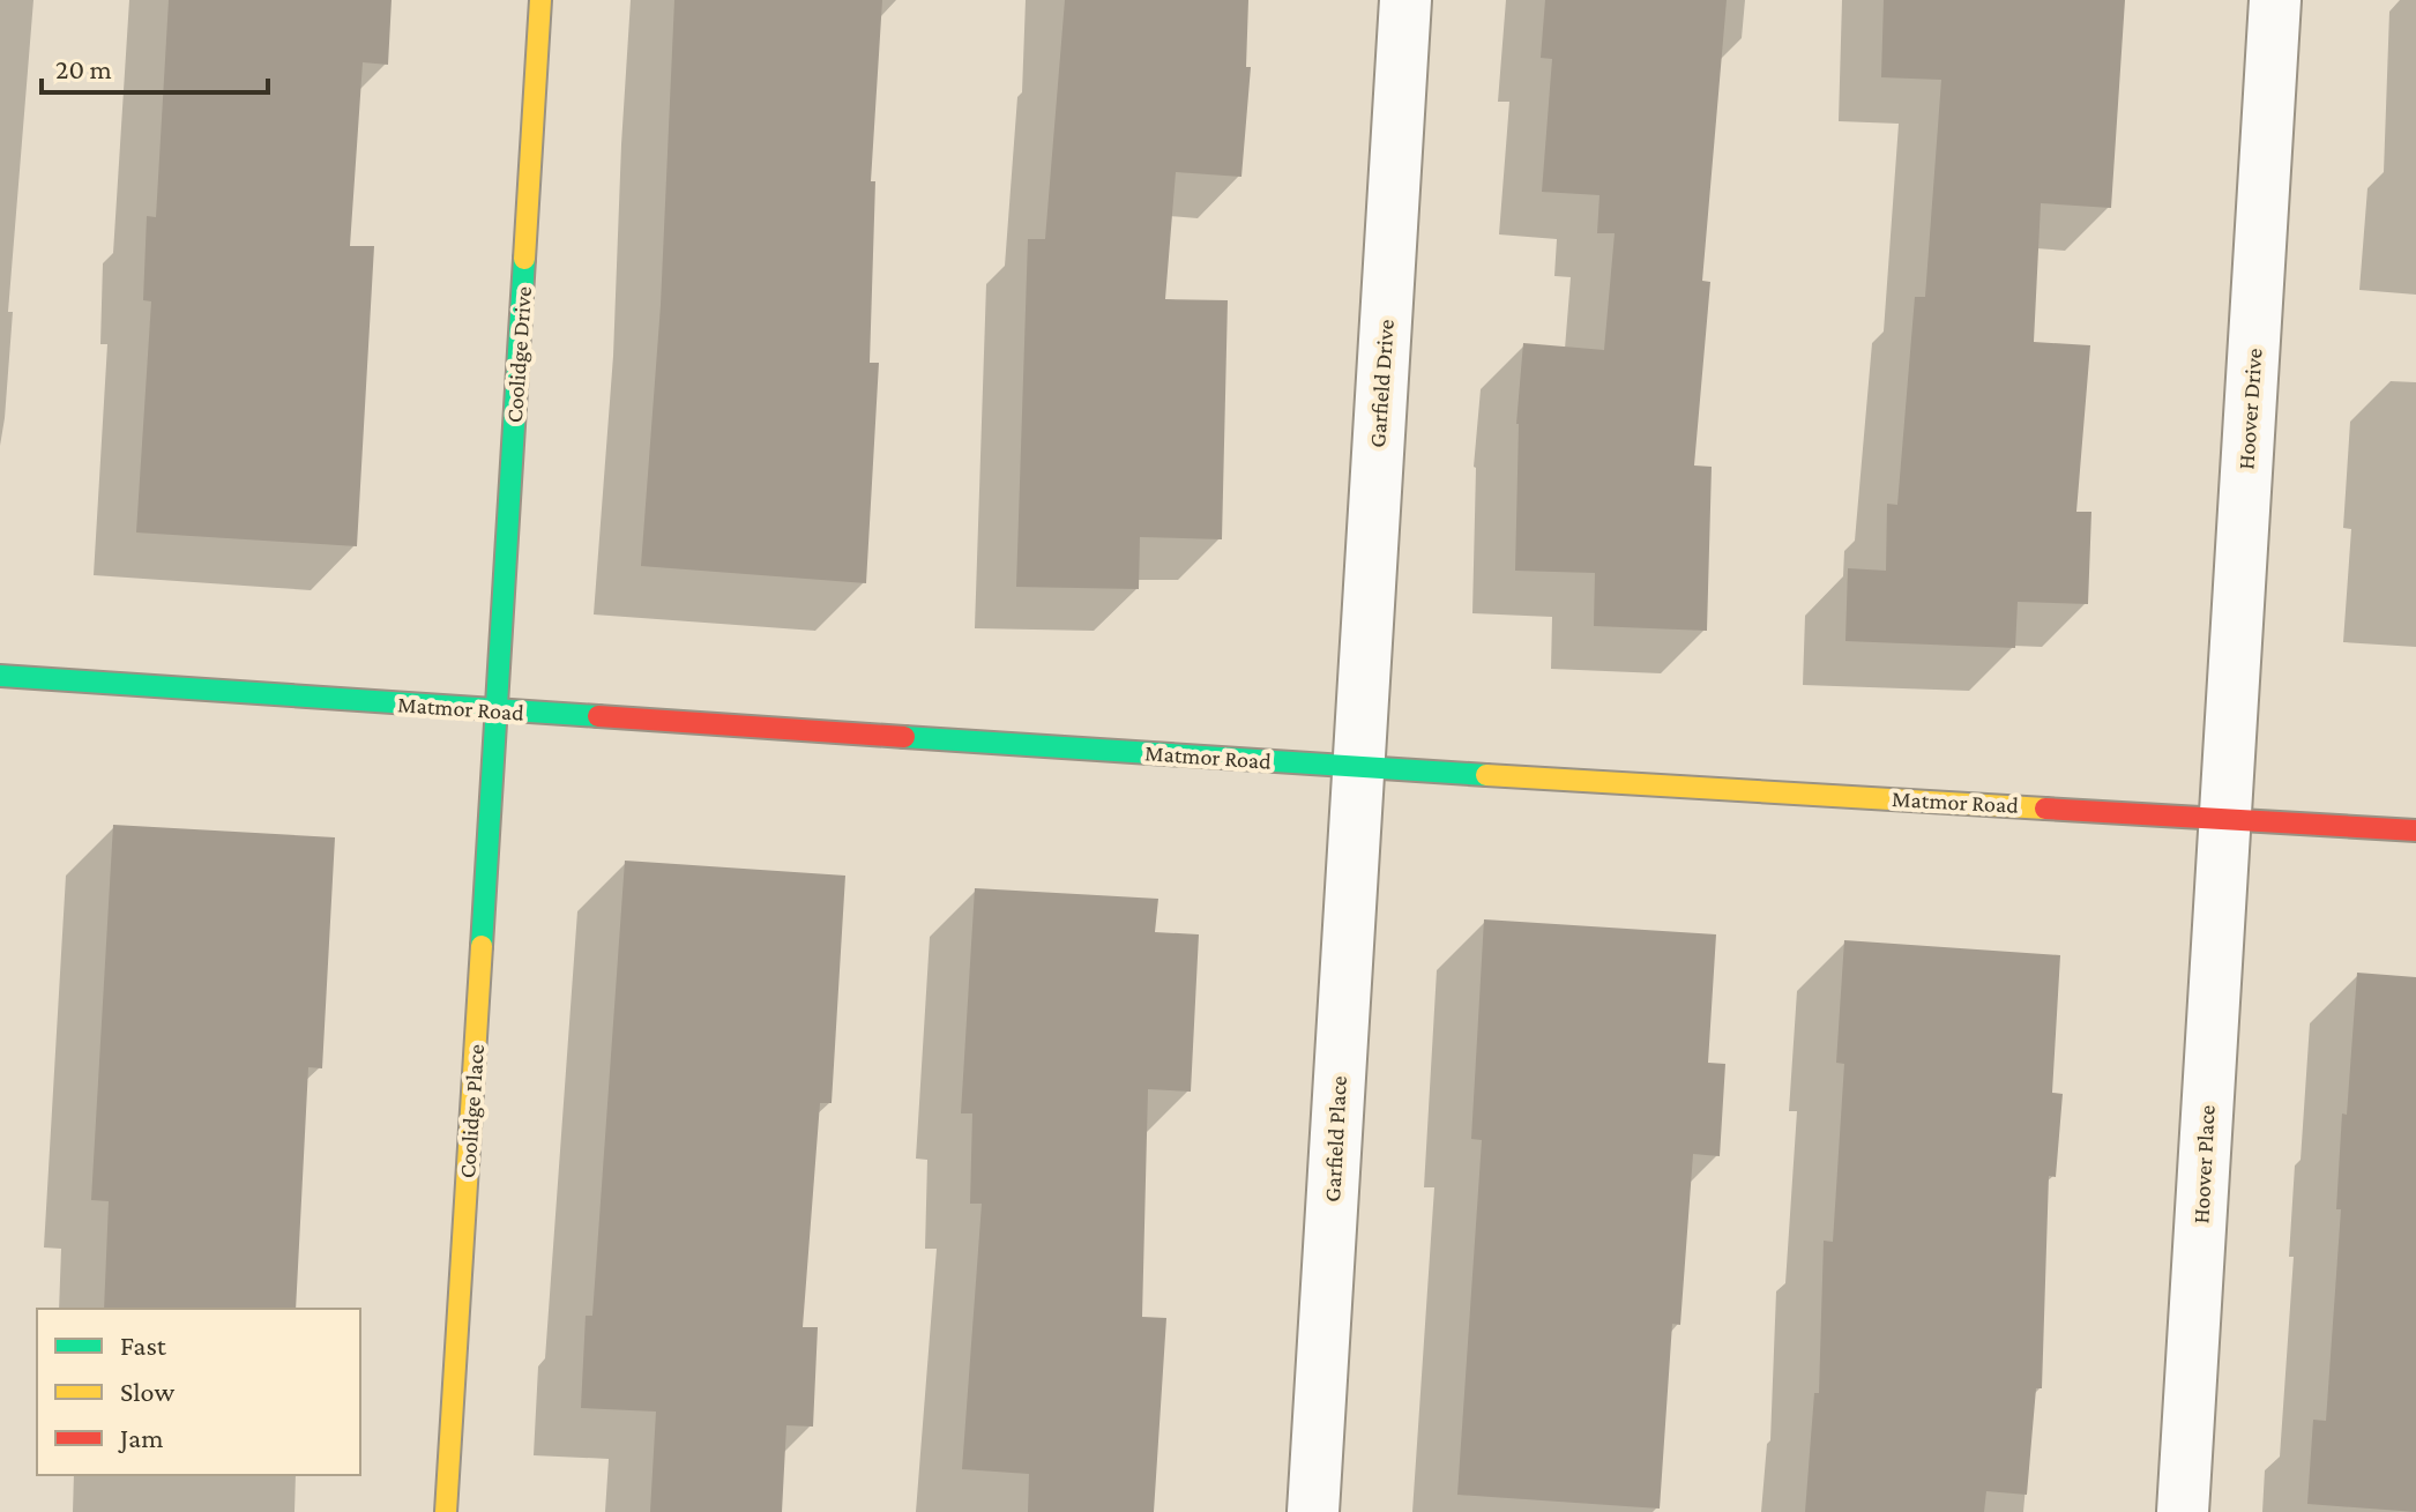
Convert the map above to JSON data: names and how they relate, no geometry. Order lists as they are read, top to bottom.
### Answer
{
  "streets": {
    "street": [
      "Coolidge Drive",
      "Garfield Drive",
      "Hoover Drive",
      "Matmor Road",
      "Coolidge Place",
      "Garfield Place",
      "Hoover Place"
    ]
  },
  "crossings": [
    ["Coolidge Drive", "Matmor Road"],
    ["Coolidge Drive", "Coolidge Place"],
    ["Garfield Drive", "Matmor Road"],
    ["Garfield Drive", "Garfield Place"],
    ["Hoover Drive", "Matmor Road"],
    ["Hoover Drive", "Hoover Place"],
    ["Matmor Road", "Coolidge Place"],
    ["Matmor Road", "Garfield Place"],
    ["Matmor Road", "Hoover Place"]
  ],
  "legend": ["Fast", "Slow", "Jam"],
  "scale_bar": "20 m"
}
